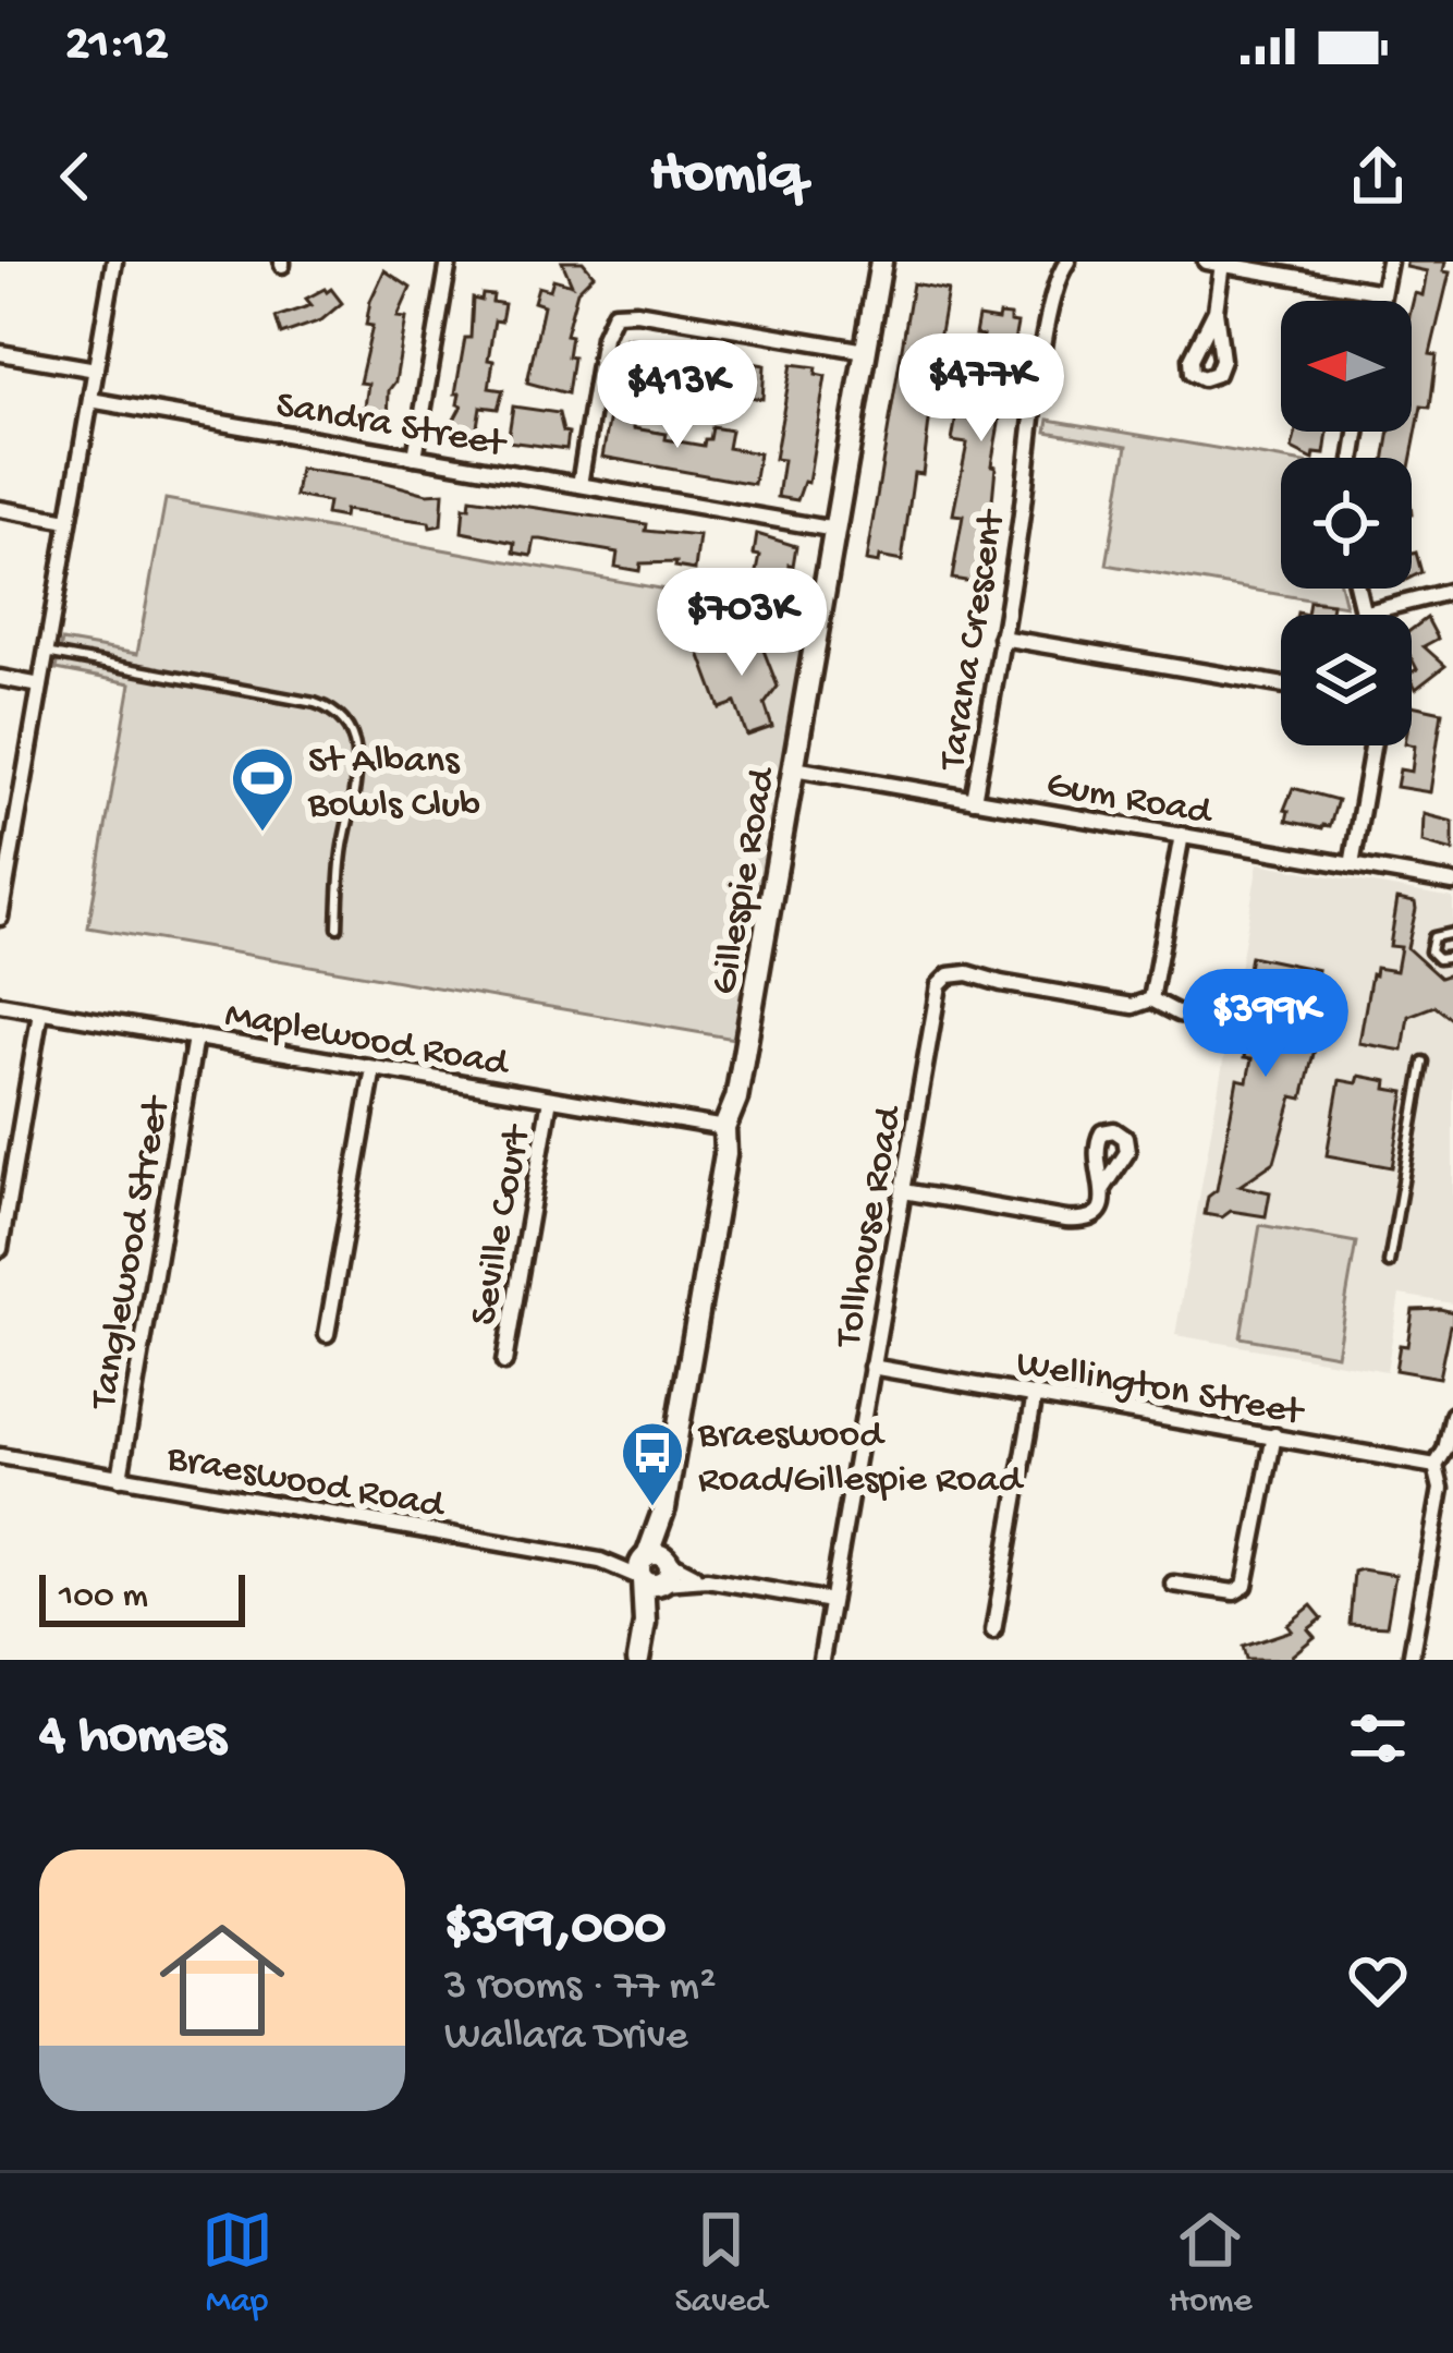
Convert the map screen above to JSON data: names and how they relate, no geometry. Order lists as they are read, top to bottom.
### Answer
{
  "streets": {
    "street": [
      "Sandra Street",
      "Tarana Crescent",
      "Gum Road",
      "Gillespie Road",
      "Maplewood Road",
      "Seville Court",
      "Tollhouse Road",
      "Tanglewood Street",
      "Wellington Street",
      "Braeswood Road"
    ]
  },
  "crossings": [
    ["Sandra Street", "Gillespie Road"],
    ["Tarana Crescent", "Gum Road"],
    ["Gum Road", "Gillespie Road"],
    ["Gillespie Road", "Maplewood Road"],
    ["Gillespie Road", "Braeswood Road"],
    ["Maplewood Road", "Seville Court"],
    ["Maplewood Road", "Tanglewood Street"],
    ["Tollhouse Road", "Wellington Street"],
    ["Tollhouse Road", "Braeswood Road"],
    ["Tanglewood Street", "Braeswood Road"]
  ],
  "places": {
    "sports": ["St Albans Bowls Club"],
    "bus stop": ["Braeswood Road/Gillespie Road"]
  },
  "scale_bar": "100 m",
  "north": "left",
  "page": {
    "status": "21:12",
    "header": "Homiq",
    "price": [
      "$477K",
      "$413K",
      "$703K",
      "$399K"
    ],
    "scale": "100 m",
    "heading": "4 homes",
    "list": [
      {
        "name": "$399,000",
        "note": "3 rooms · 77 m² · Wallara Drive"
      }
    ],
    "tabs": ["Map", "Saved", "Home"]
  }
}
